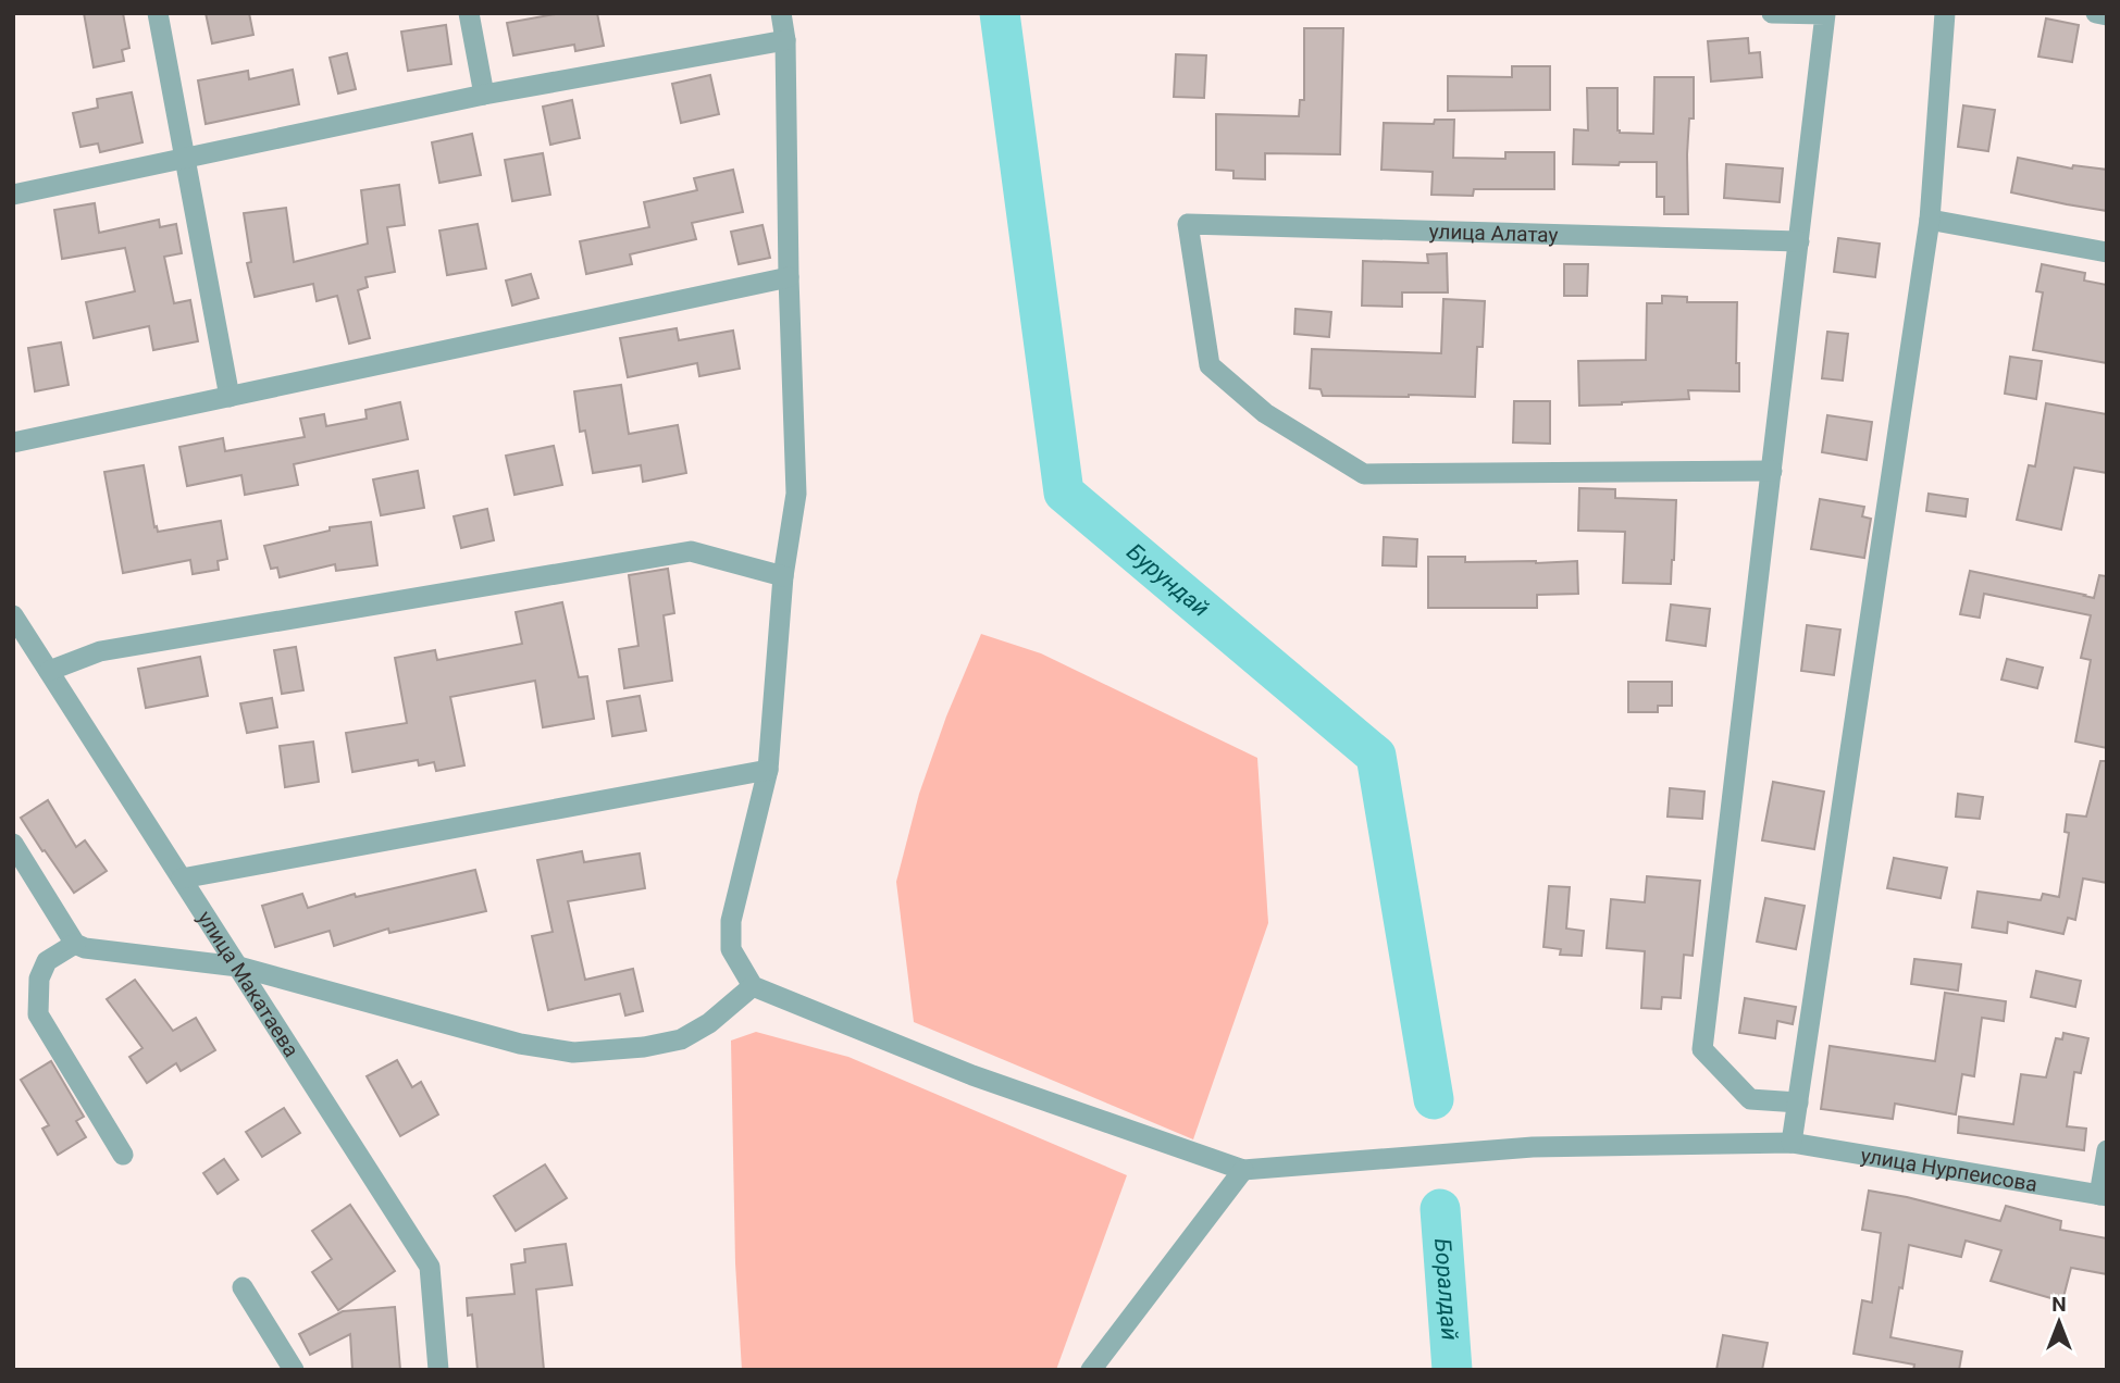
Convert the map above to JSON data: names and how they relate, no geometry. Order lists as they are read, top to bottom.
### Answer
{
  "streets": {
    "street": ["улица Алатау", "улица Макатаева", "улица Нурпеисова"]
  },
  "water": ["Бурундай", "Боралдай"],
  "north": "top"
}
